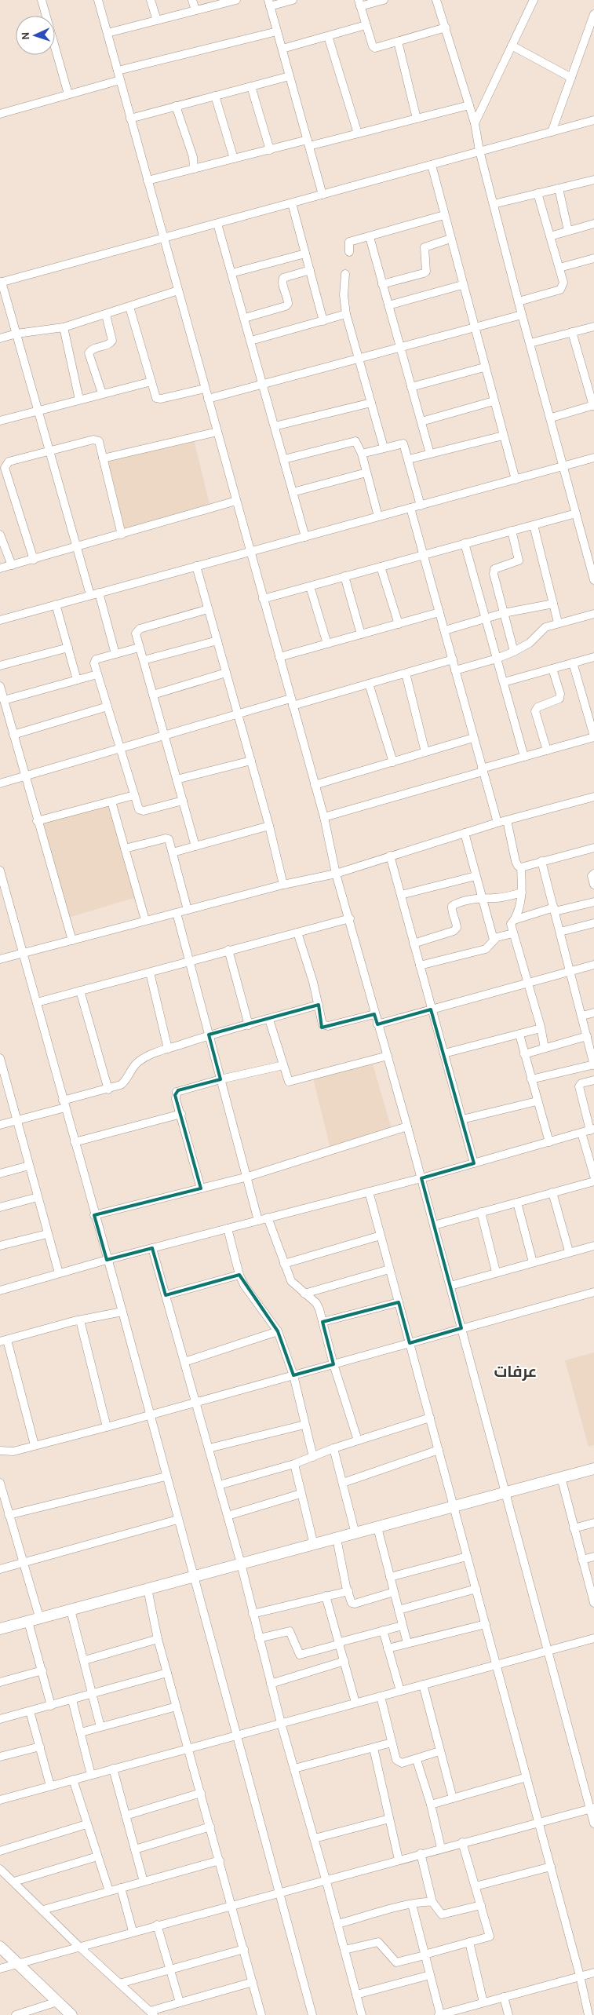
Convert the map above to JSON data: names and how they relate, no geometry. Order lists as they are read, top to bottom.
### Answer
{
  "districts": ["عرفات"],
  "north": "left"
}
